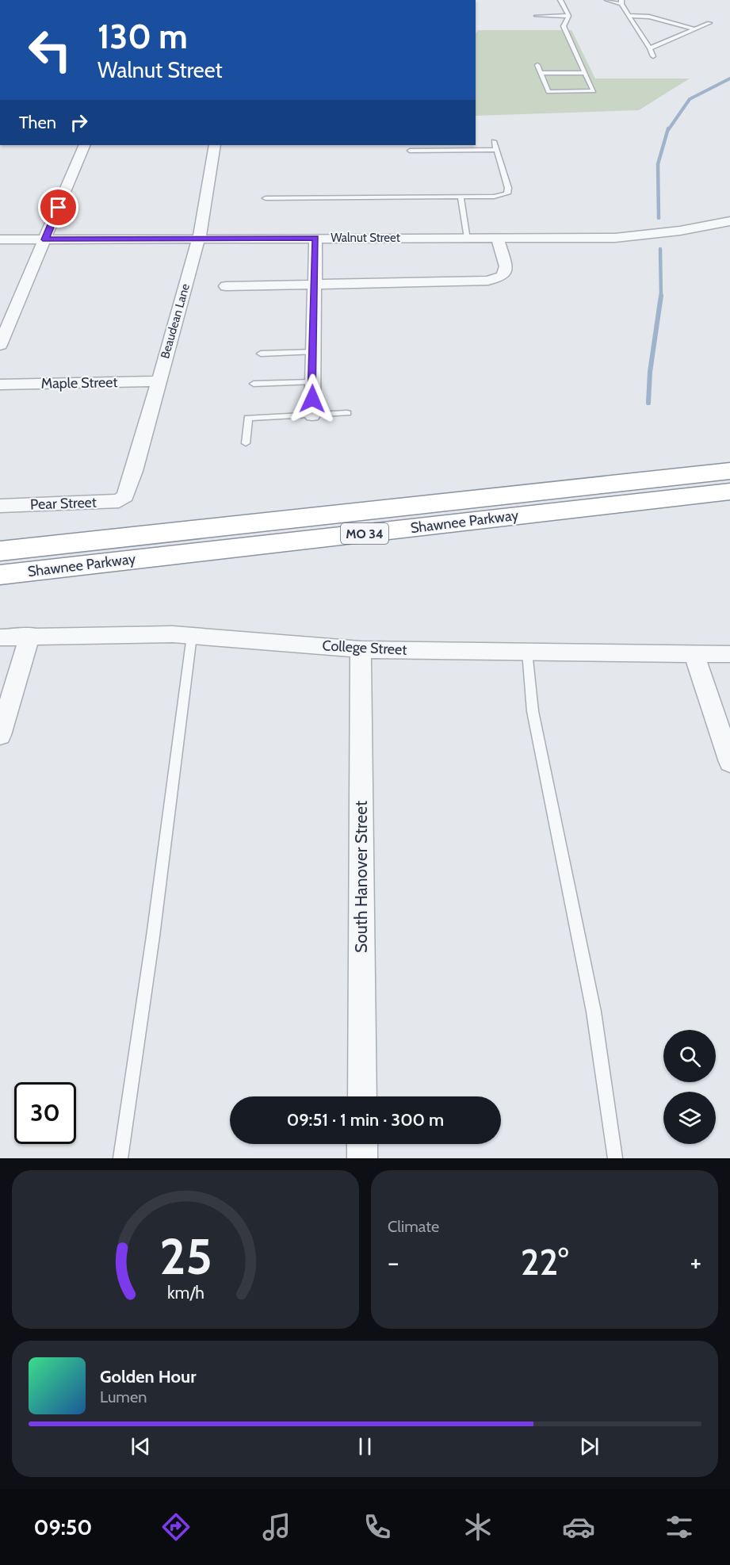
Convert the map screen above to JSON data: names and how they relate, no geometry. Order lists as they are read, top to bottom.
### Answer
{
  "streets": {
    "highway": ["Shawnee Parkway", "MO 34"],
    "street": [
      "Walnut Street",
      "Beaudean Lane",
      "Maple Street",
      "Pear Street",
      "College Street",
      "South Hanover Street"
    ]
  },
  "crossings": [
    ["Walnut Street", "Beaudean Lane"],
    ["Beaudean Lane", "Maple Street"],
    ["Beaudean Lane", "Pear Street"],
    ["College Street", "South Hanover Street"]
  ],
  "page": {
    "turn": ["130 m", "Walnut Street"],
    "then": "Then",
    "limit": "30",
    "trip": "09:51 · 1 min · 300 m",
    "tile": "Climate",
    "heat": ["−", "22°", "+"],
    "song": ["Golden Hour", "Lumen"],
    "tabs": "09:50",
    "gauge": ["25", "km/h"]
  }
}
